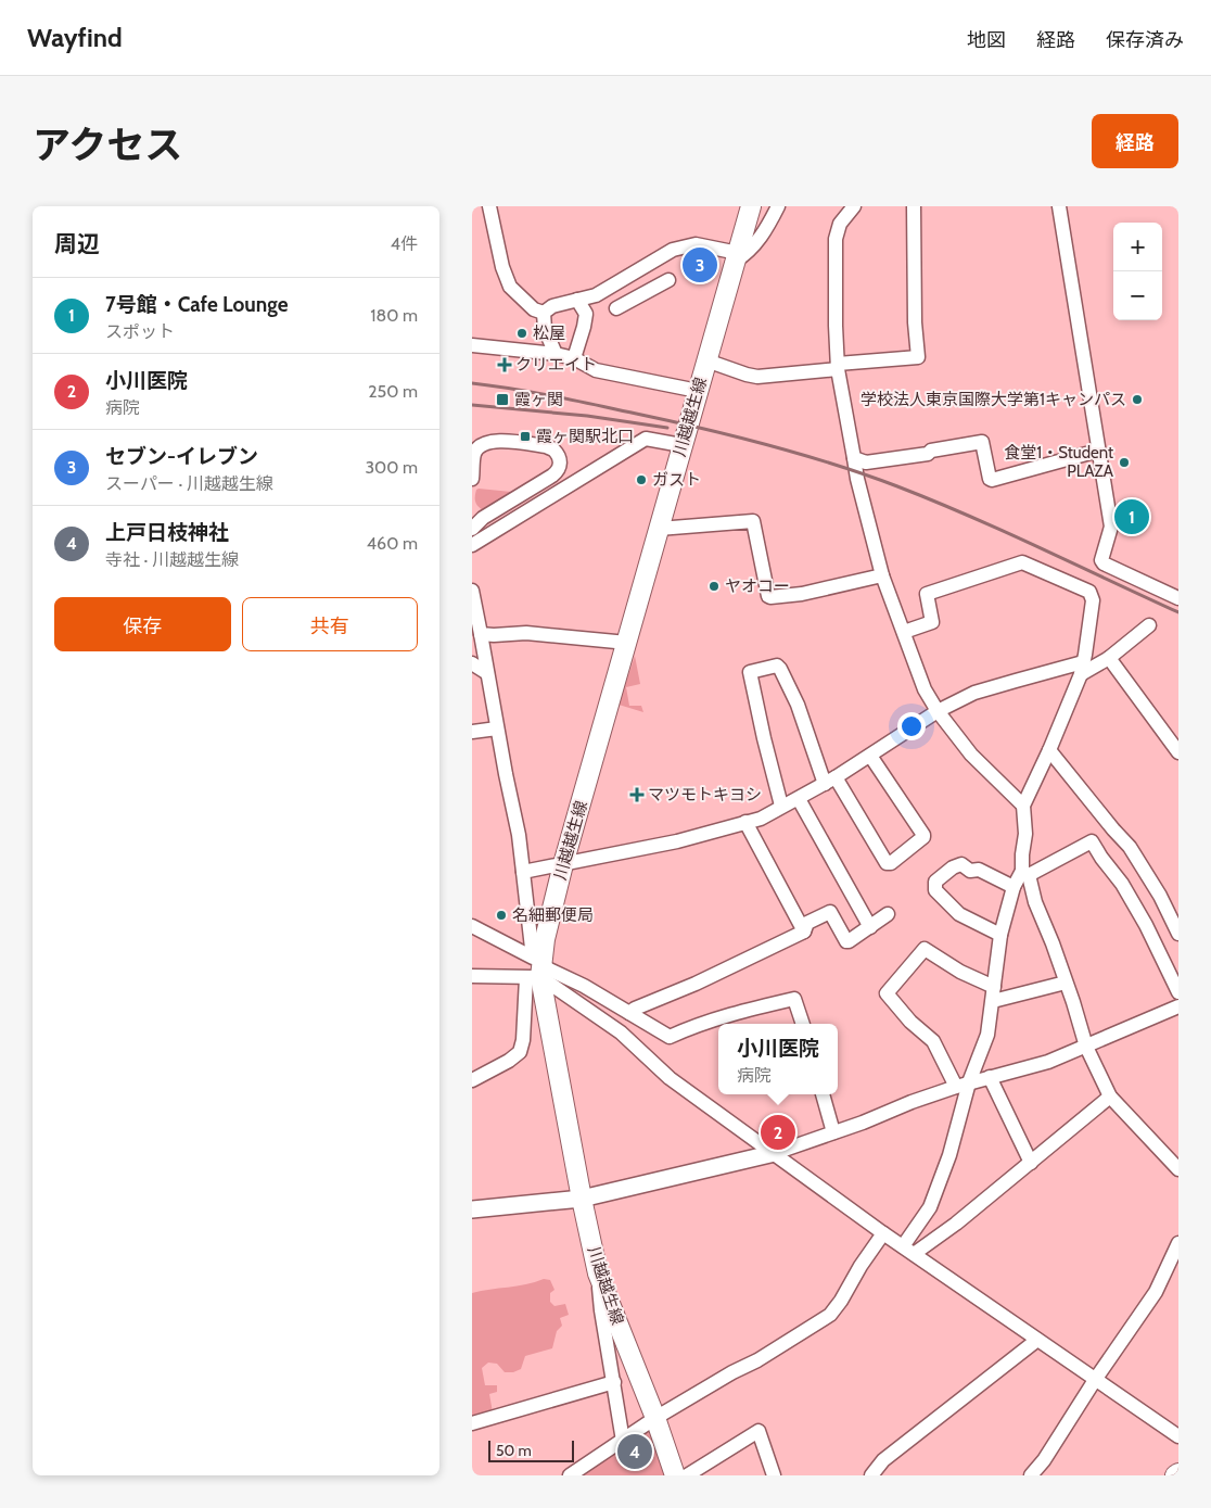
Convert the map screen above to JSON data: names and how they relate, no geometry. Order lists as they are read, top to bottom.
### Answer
{
  "streets": {
    "main road": ["川越越生線"]
  },
  "places": {
    "other": [
      "松屋",
      "学校法人東京国際大学第1キャンパス",
      "食堂1・Student PLAZA",
      "ガスト",
      "ヤオコー",
      "名細郵便局"
    ],
    "health": ["クリエイト", "マツモトキヨシ"],
    "transit": ["霞ヶ関", "霞ヶ関駅北口"]
  },
  "scale_bar": "50 m",
  "page": {
    "header": "Wayfind",
    "nav": ["地図", "経路", "保存済み"],
    "title": "アクセス",
    "buttons": [
      "経路",
      ["保存", "共有"]
    ],
    "heading": ["周辺", "4件"],
    "map_buttons": ["+", "−"],
    "pins": [
      "3",
      "1",
      "2",
      "4"
    ],
    "list": [
      {
        "mark": "1",
        "name": "7号館・Cafe Lounge",
        "note": "スポット",
        "value": "180 m"
      },
      {
        "mark": "2",
        "name": "小川医院",
        "note": "病院",
        "value": "250 m"
      },
      {
        "mark": "3",
        "name": "セブン-イレブン",
        "note": "スーパー · 川越越生線",
        "value": "300 m"
      },
      {
        "mark": "4",
        "name": "上戸日枝神社",
        "note": "寺社 · 川越越生線",
        "value": "460 m"
      }
    ],
    "popup": ["小川医院", "病院"],
    "scale": "50 m"
  }
}
